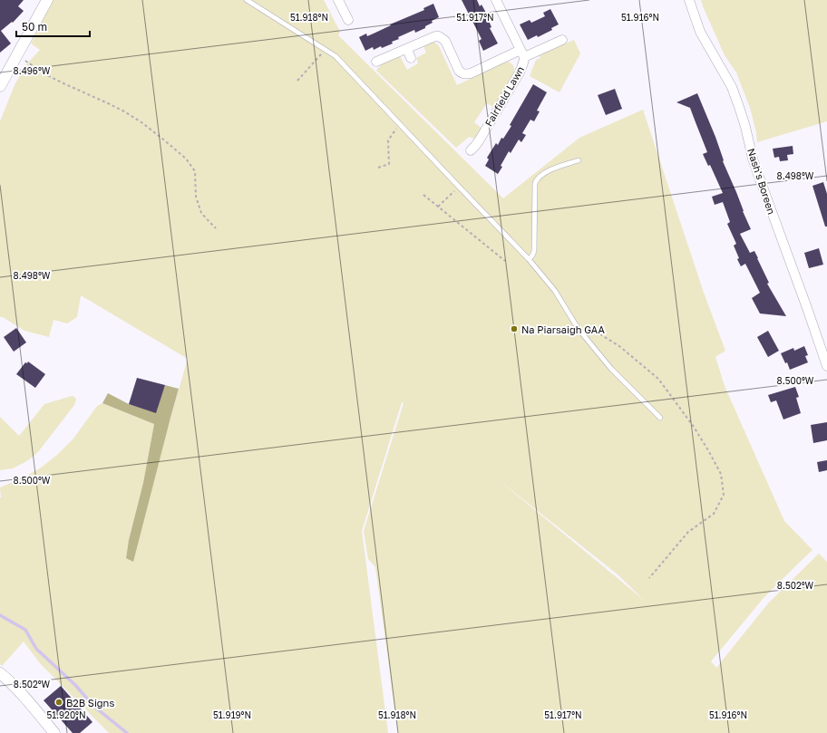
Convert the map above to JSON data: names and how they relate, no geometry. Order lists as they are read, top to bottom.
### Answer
{
  "streets": {
    "street": ["Fairfield Lawn", "Nash's Boreen"]
  },
  "places": ["Na Piarsaigh GAA", "B2B Signs"],
  "scale_bar": "50 m",
  "coordinates": [
    "51.918°N",
    "51.917°N",
    "51.916°N",
    "8.496°W",
    "8.498°W",
    "8.500°W",
    "8.502°W",
    "51.920°N",
    "51.919°N"
  ]
}
